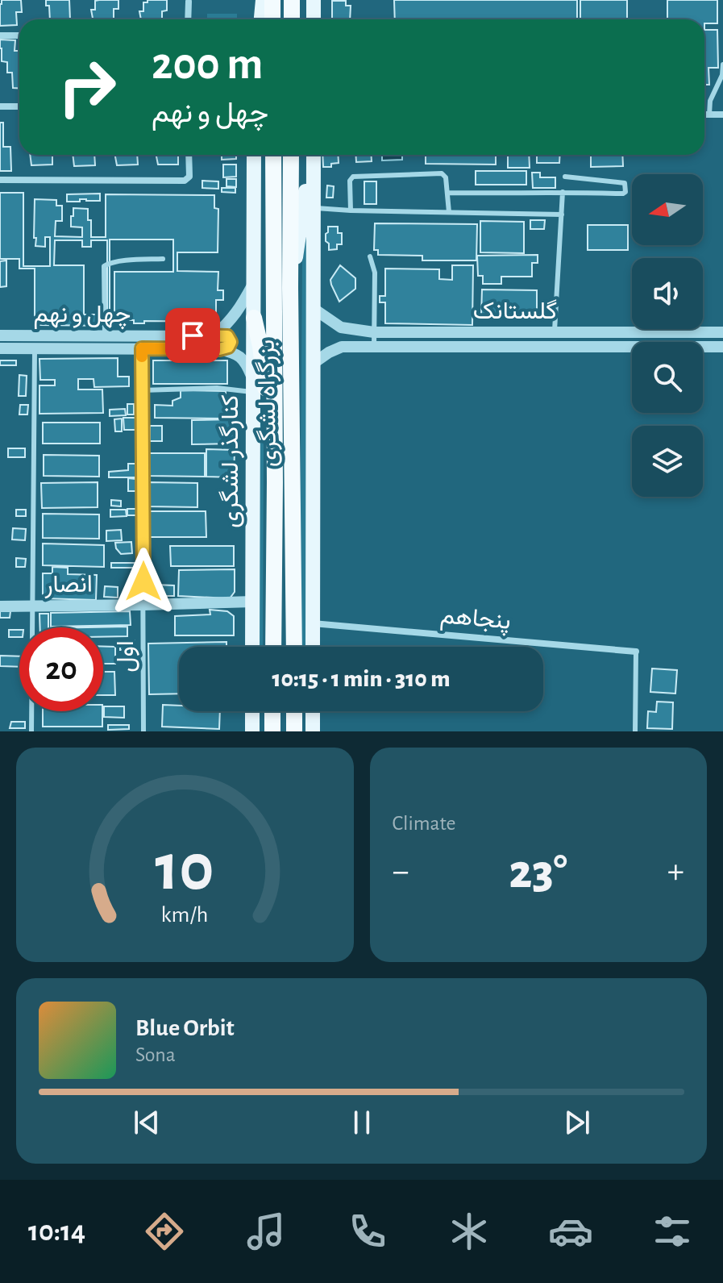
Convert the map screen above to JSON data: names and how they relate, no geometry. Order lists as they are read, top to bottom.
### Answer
{
  "streets": {
    "highway": ["بزرگراه لشگری"],
    "main road": ["کنارگذر لشگری"],
    "street": [
      "گلستانک",
      "چهل و نهم",
      "انصار",
      "پنجاهم"
    ],
    "lane": ["اول"]
  },
  "crossings": [
    ["چهل و نهم", "کنارگذر لشگری"],
    ["چهل و نهم", "اول"],
    ["کنارگذر لشگری", "انصار"],
    ["انصار", "اول"]
  ],
  "north": "left",
  "page": {
    "turn": ["200 m", "چهل و نهم"],
    "limit": "20",
    "trip": "10:15 · 1 min · 310 m",
    "tile": "Climate",
    "heat": ["−", "23°", "+"],
    "song": ["Blue Orbit", "Sona"],
    "tabs": "10:14",
    "gauge": ["10", "km/h"]
  }
}
